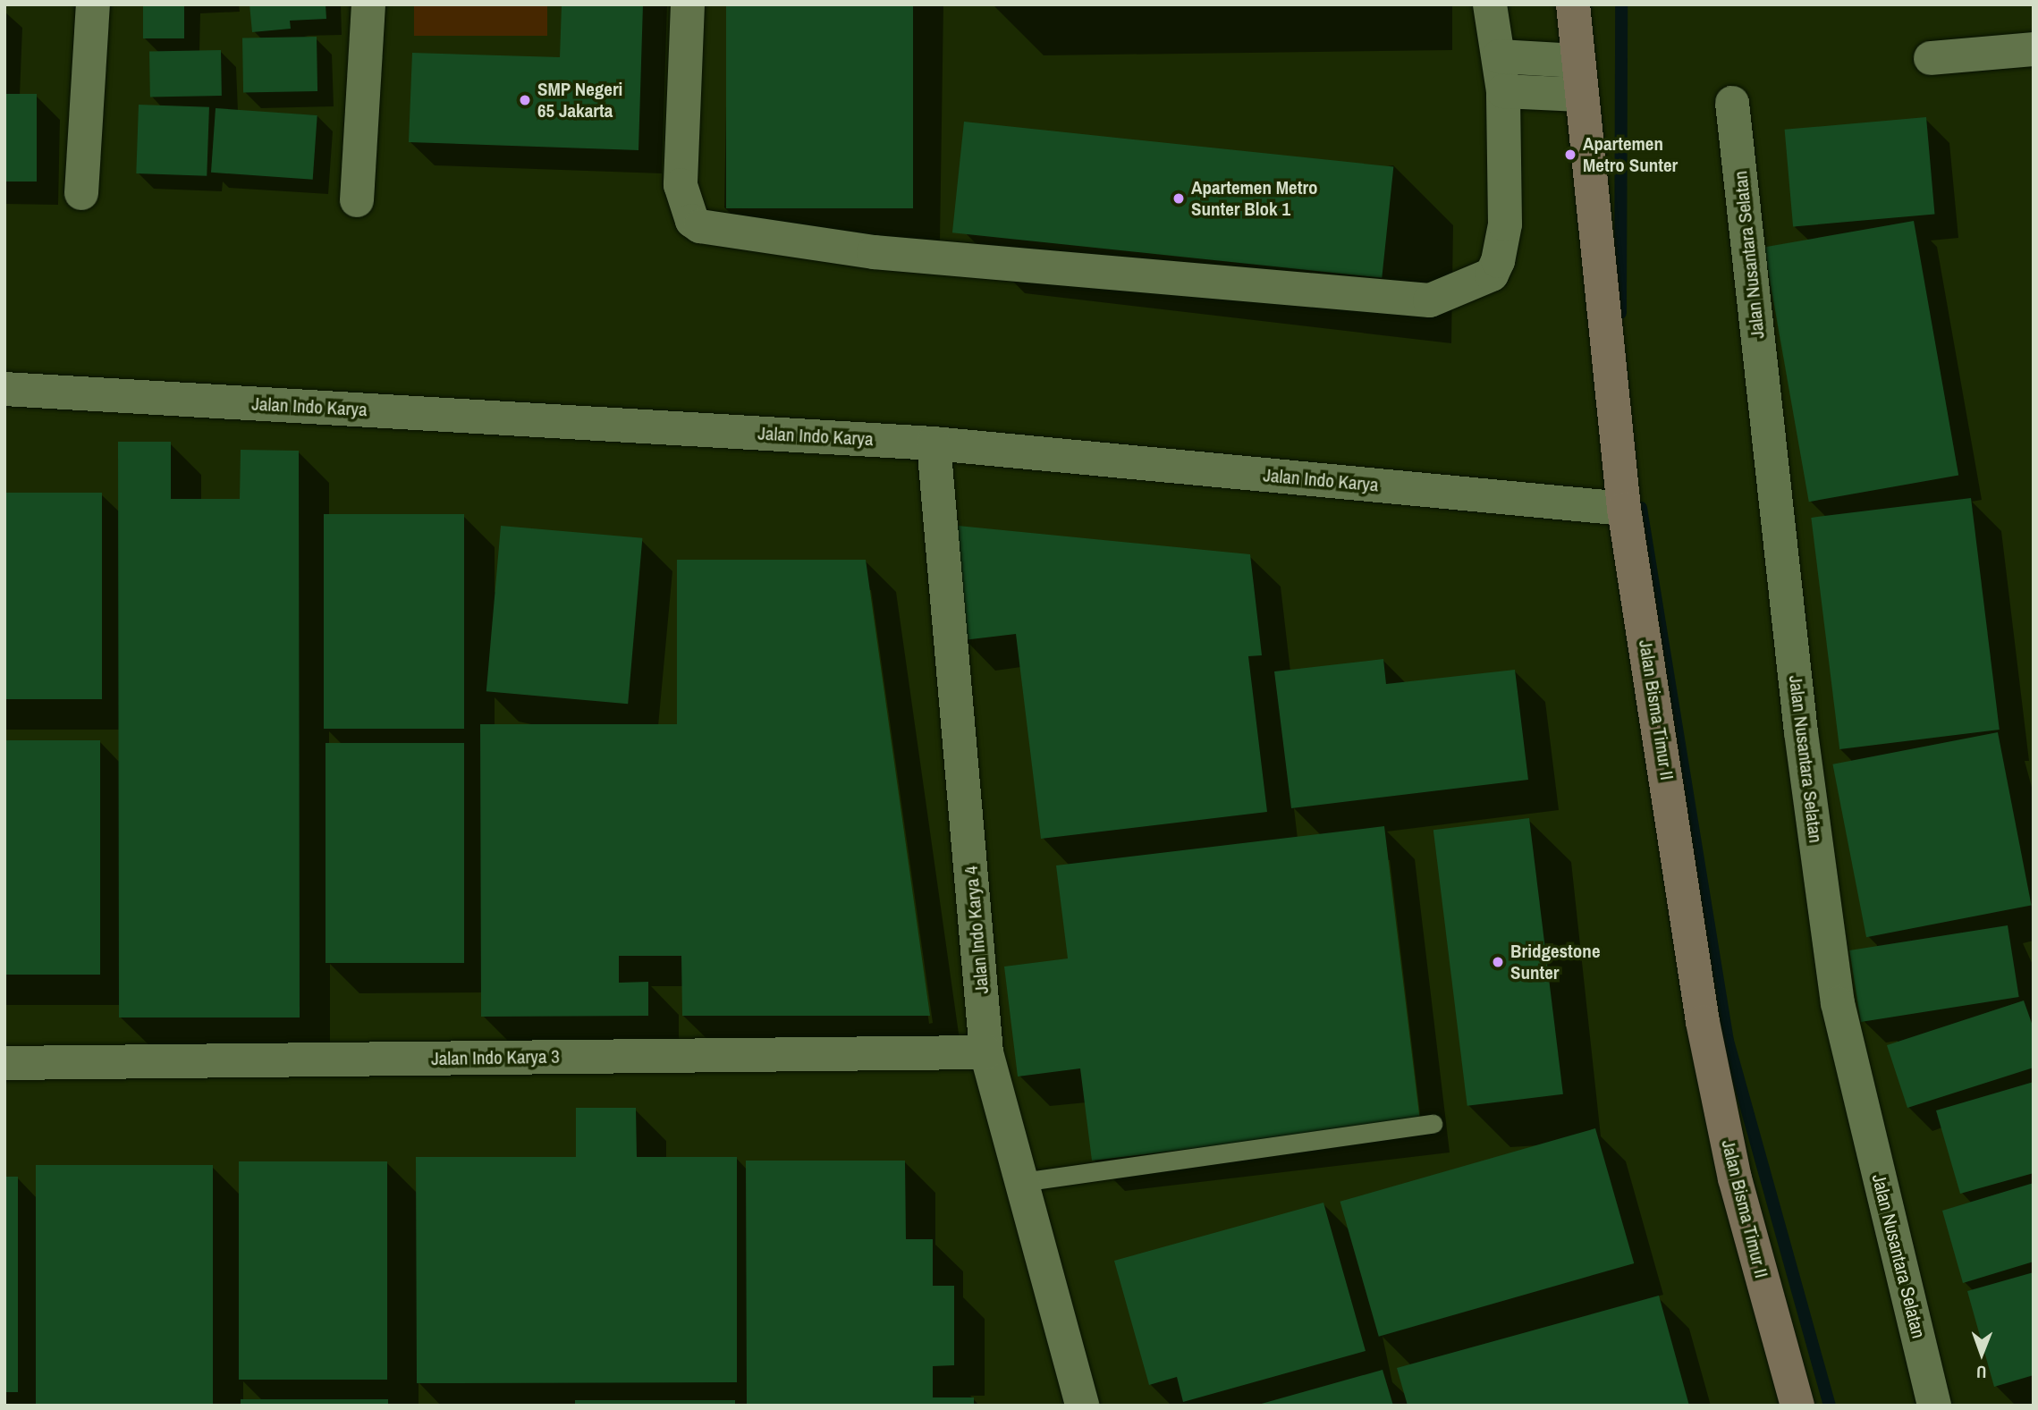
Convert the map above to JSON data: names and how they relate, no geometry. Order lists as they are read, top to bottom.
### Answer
{
  "streets": {
    "street": [
      "Jalan Nusantara Selatan",
      "Jalan Indo Karya",
      "Jalan Bisma Timur II",
      "Jalan Indo Karya 4",
      "Jalan Indo Karya 3"
    ]
  },
  "crossings": [
    ["Jalan Indo Karya", "Jalan Bisma Timur II"],
    ["Jalan Indo Karya", "Jalan Indo Karya 4"],
    ["Jalan Indo Karya 4", "Jalan Indo Karya 3"]
  ],
  "places": [
    "SMP Negeri 65 Jakarta",
    "Apartemen Metro Sunter",
    "Apartemen Metro Sunter Blok 1",
    "Bridgestone Sunter"
  ],
  "north": "bottom"
}
